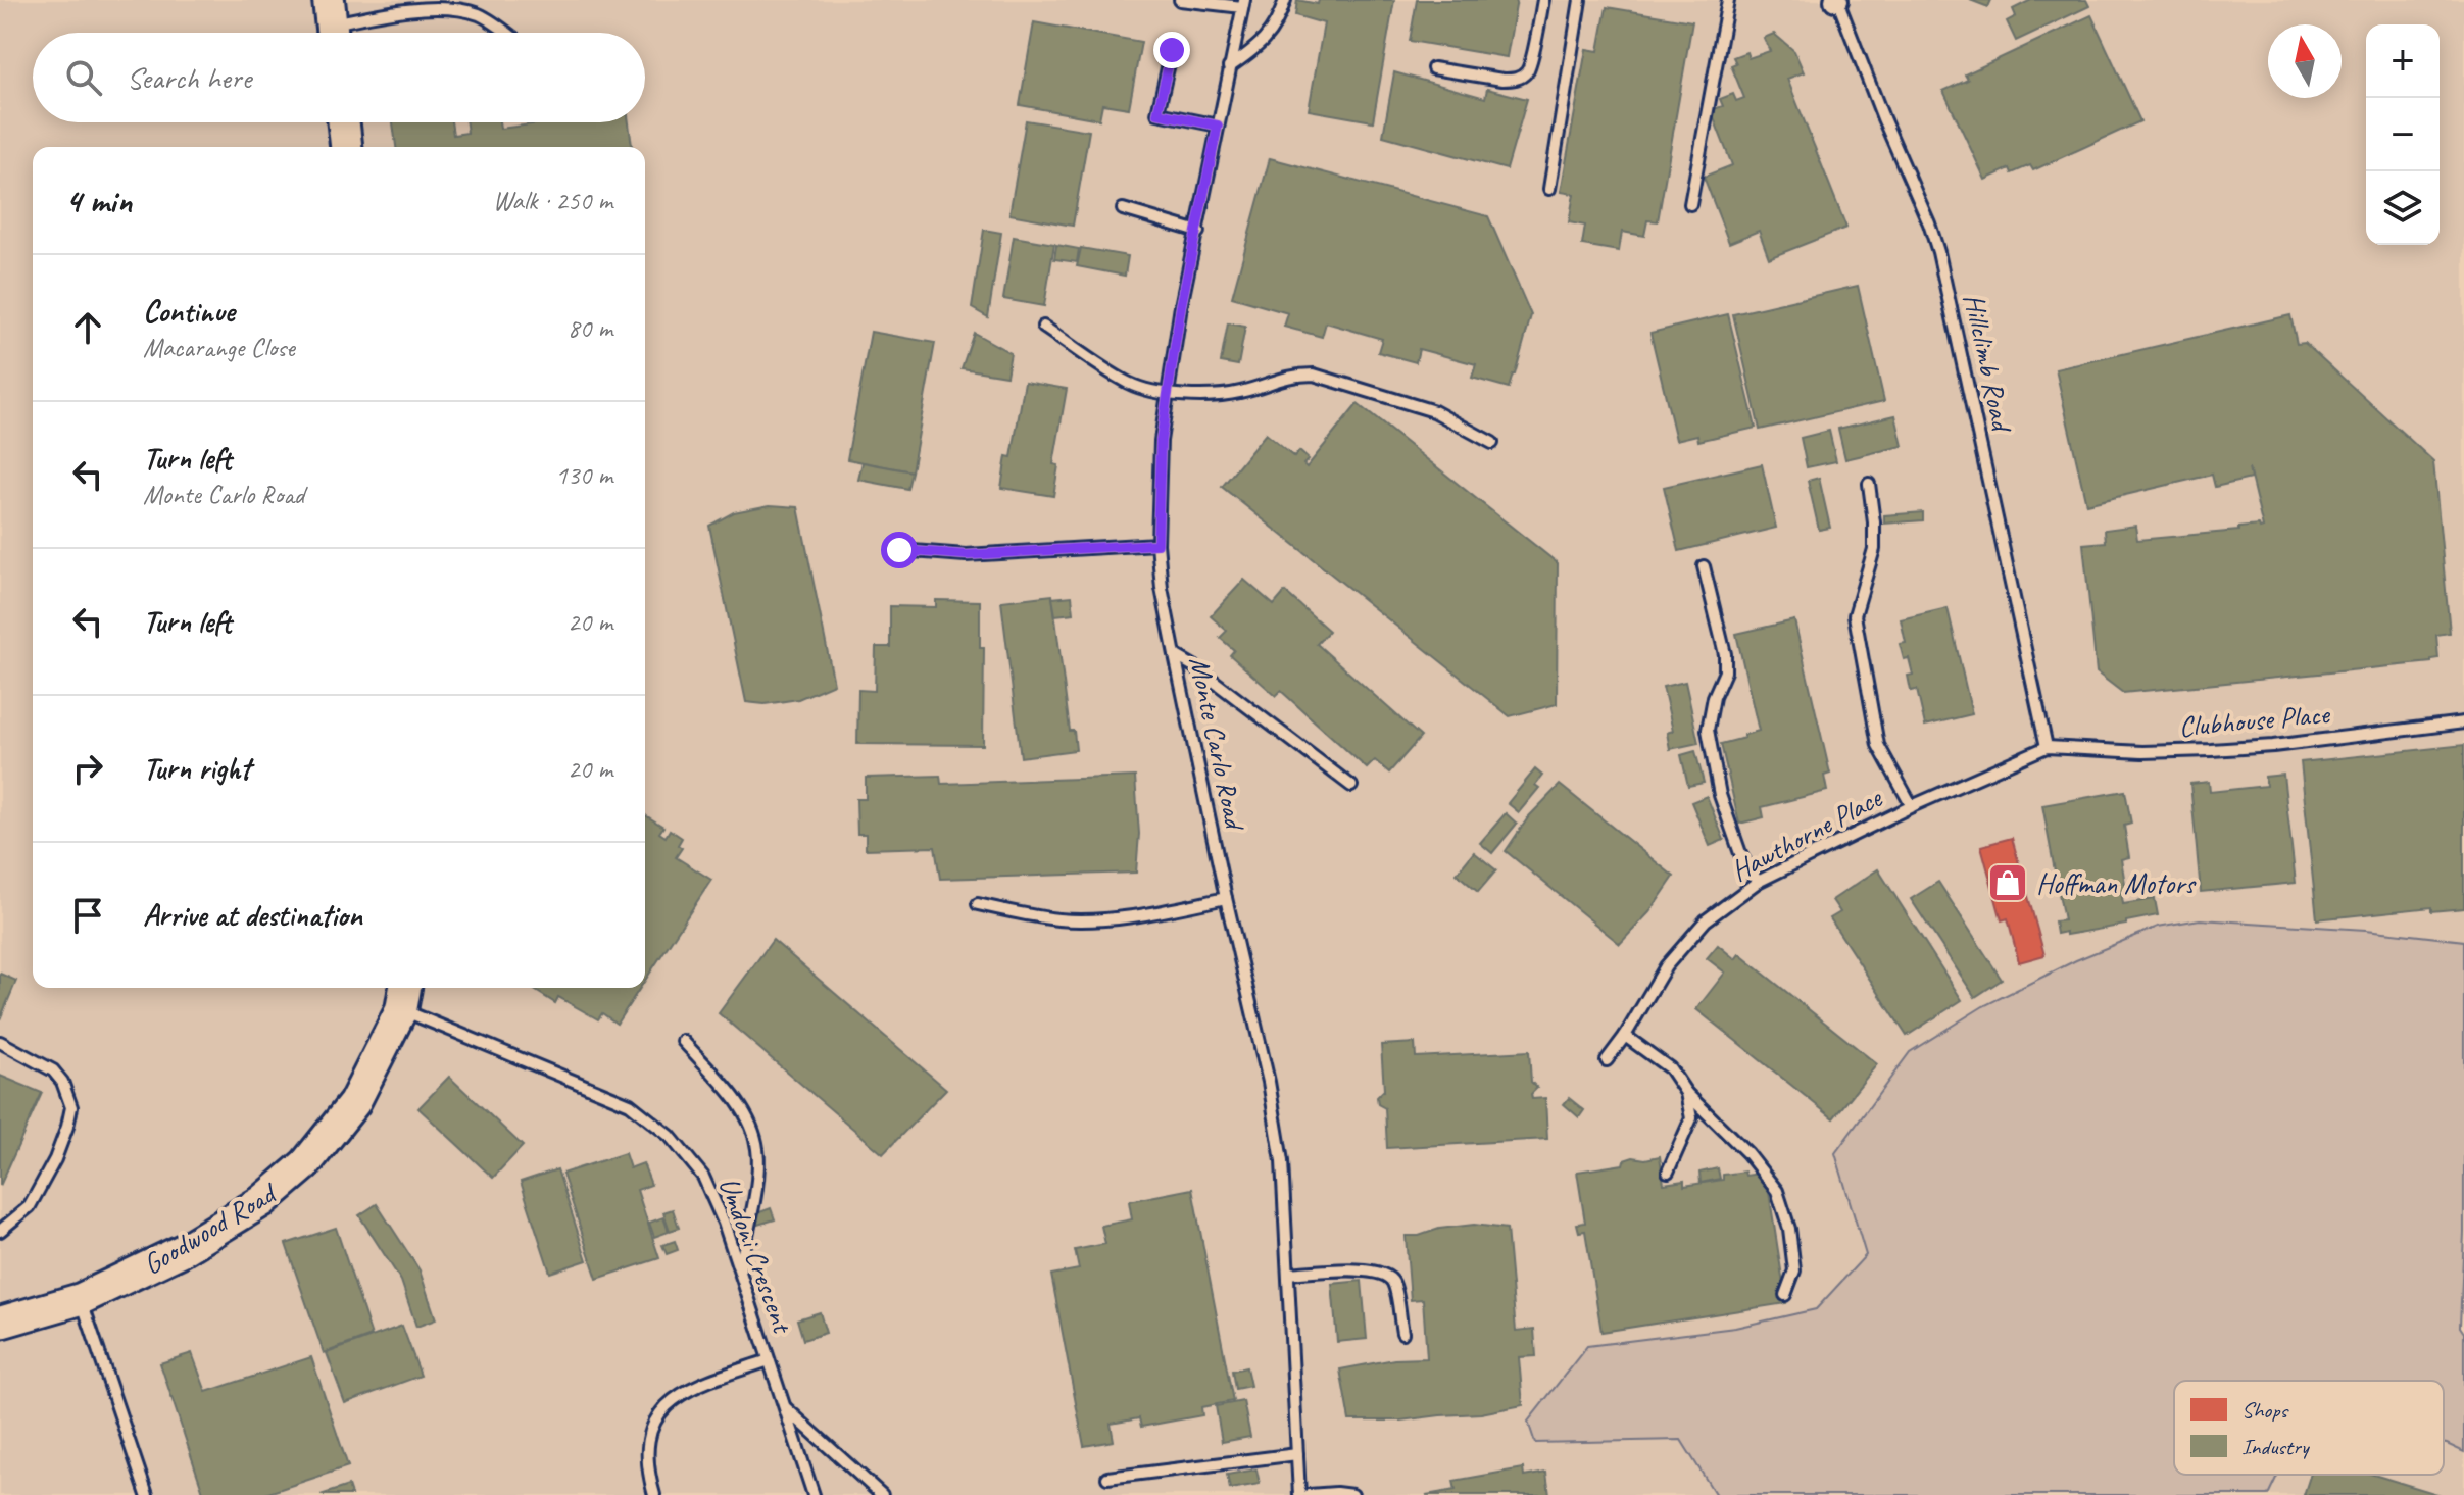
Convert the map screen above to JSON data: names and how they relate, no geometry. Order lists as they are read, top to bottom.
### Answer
{
  "streets": {
    "street": ["Goodwood Road"],
    "lane": [
      "Hillclimb Road",
      "Clubhouse Place",
      "Monte Carlo Road",
      "Hawthorne Place",
      "Umdoni Crescent"
    ]
  },
  "crossings": [
    ["Hillclimb Road", "Clubhouse Place"],
    ["Hillclimb Road", "Hawthorne Place"],
    ["Clubhouse Place", "Hawthorne Place"],
    ["Goodwood Road", "Umdoni Crescent"]
  ],
  "places": {
    "shop": ["Hoffman Motors"]
  },
  "legend": ["Shops", "Industry"],
  "north": "top",
  "page": {
    "map_buttons": ["+", "−"],
    "search": "Search here",
    "heading": ["4 min", "Walk · 250 m"],
    "list": [
      ["Continue", "Macarange Close", "80 m"],
      ["Turn left", "Monte Carlo Road", "130 m"],
      ["Turn left", "20 m"],
      ["Turn right", "20 m"],
      "Arrive at destination"
    ]
  }
}
